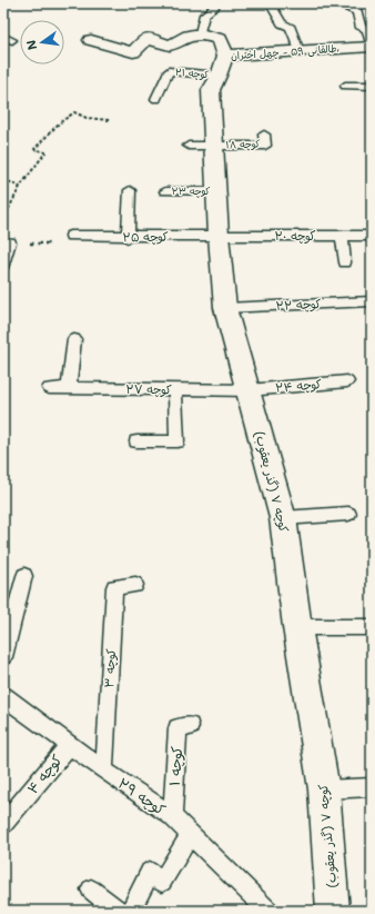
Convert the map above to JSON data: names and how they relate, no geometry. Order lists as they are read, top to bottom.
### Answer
{
  "streets": {
    "street": ["طالقانی ۵۹ - چهل اختران،", "کوچه ۷ (گذر یعقوب)"],
    "lane": [
      "کوچه ۲۱",
      "کوچه ۱۸",
      "کوچه ۲۳",
      "کوچه ۲۰",
      "کوچه ۲۵",
      "کوچه ۲۲",
      "کوچه ۲۴",
      "کوچه ۲۷",
      "کوچه ۳",
      "کوچه ۱",
      "کوچه ۴",
      "کوچه ۲۹"
    ]
  },
  "crossings": [
    ["طالقانی ۵۹ - چهل اختران،", "کوچه ۲۱"],
    ["طالقانی ۵۹ - چهل اختران،", "کوچه ۷ (گذر یعقوب)"],
    ["کوچه ۲۱", "کوچه ۷ (گذر یعقوب)"],
    ["کوچه ۱۸", "کوچه ۷ (گذر یعقوب)"],
    ["کوچه ۲۳", "کوچه ۷ (گذر یعقوب)"],
    ["کوچه ۲۰", "کوچه ۲۵"],
    ["کوچه ۲۰", "کوچه ۷ (گذر یعقوب)"],
    ["کوچه ۲۵", "کوچه ۷ (گذر یعقوب)"],
    ["کوچه ۲۲", "کوچه ۷ (گذر یعقوب)"],
    ["کوچه ۲۴", "کوچه ۲۷"],
    ["کوچه ۲۴", "کوچه ۷ (گذر یعقوب)"],
    ["کوچه ۲۷", "کوچه ۷ (گذر یعقوب)"],
    ["کوچه ۳", "کوچه ۲۹"],
    ["کوچه ۱", "کوچه ۲۹"],
    ["کوچه ۴", "کوچه ۲۹"]
  ],
  "north": "left"
}
